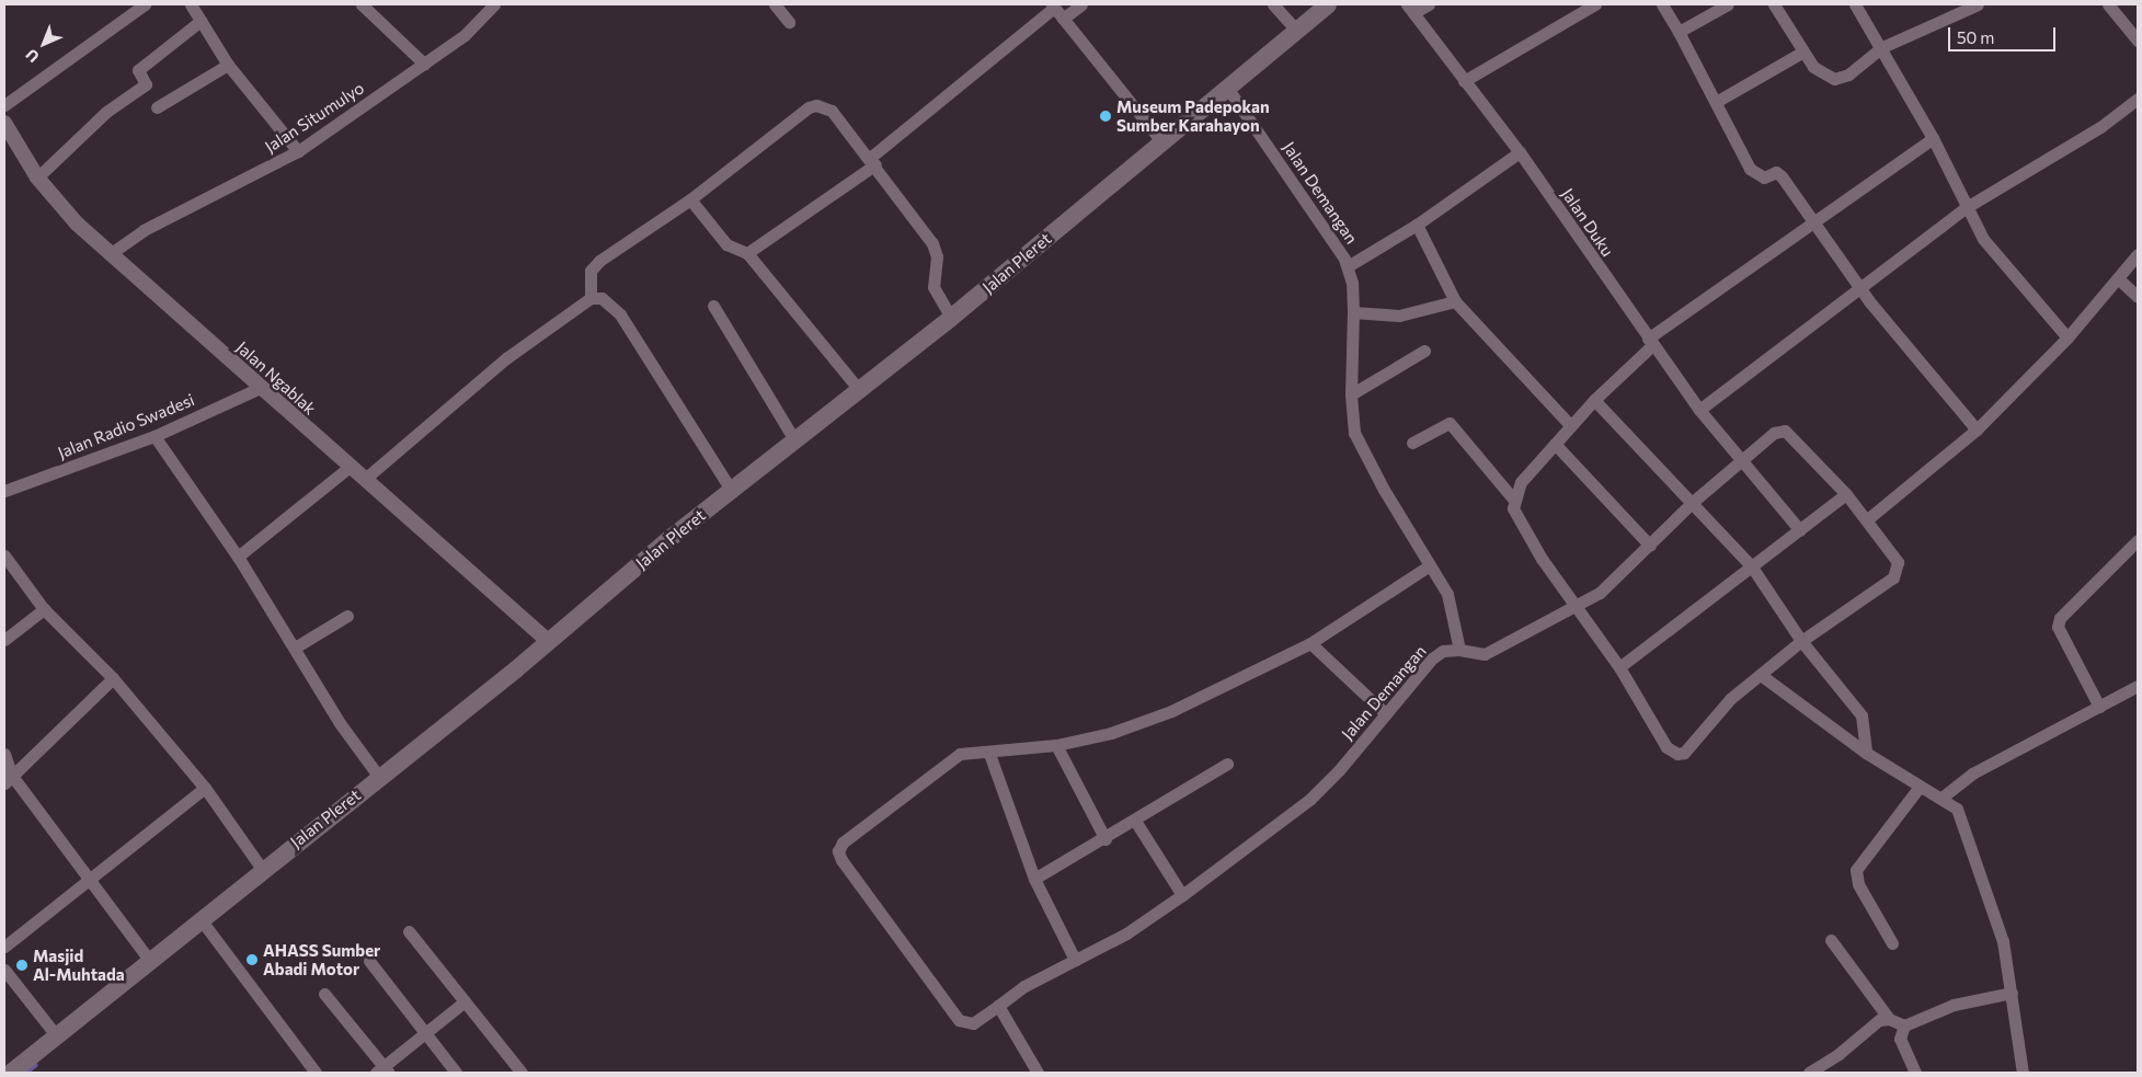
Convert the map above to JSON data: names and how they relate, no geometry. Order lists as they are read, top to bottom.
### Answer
{
  "streets": {
    "main road": ["Jalan Pleret"],
    "street": [
      "Jalan Situmulyo",
      "Jalan Demangan",
      "Jalan Duku",
      "Jalan Ngablak",
      "Jalan Radio Swadesi"
    ]
  },
  "crossings": [
    ["Jalan Situmulyo", "Jalan Ngablak"],
    ["Jalan Demangan", "Jalan Pleret"],
    ["Jalan Pleret", "Jalan Ngablak"],
    ["Jalan Ngablak", "Jalan Radio Swadesi"]
  ],
  "places": ["Museum Padepokan Sumber Karahayon", "AHASS Sumber Abadi Motor", "Masjid Al-Muhtada"],
  "scale_bar": "50 m",
  "north": "bottom left"
}
